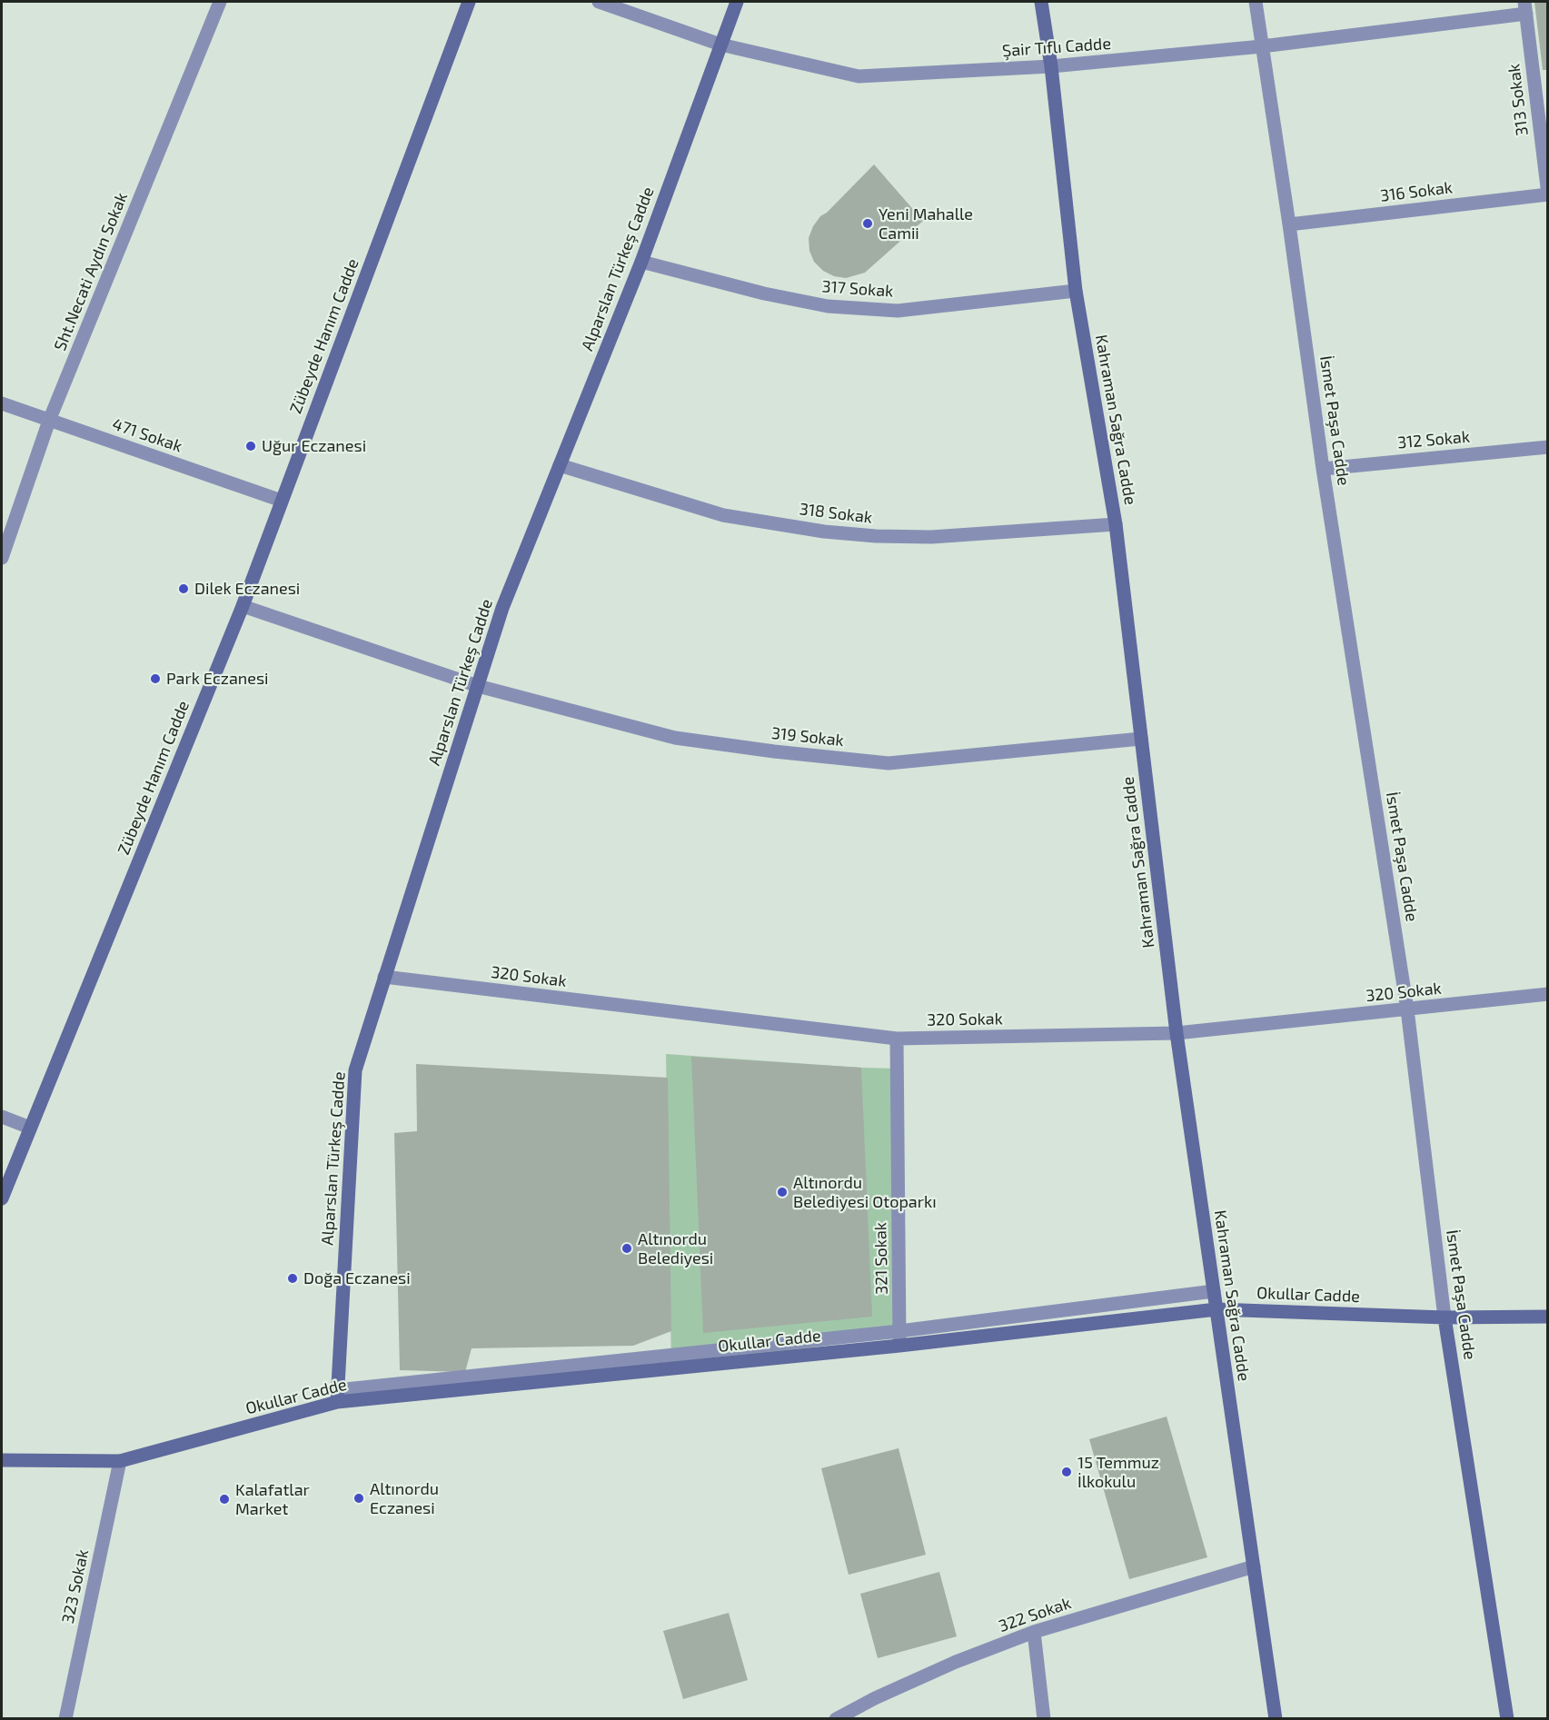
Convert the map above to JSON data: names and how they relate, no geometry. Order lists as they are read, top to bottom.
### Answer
{
  "streets": {
    "street": [
      "Şair Tıflı Cadde",
      "313 Sokak",
      "316 Sokak",
      "Alparslan Türkeş Cadde",
      "Sht.Necati Aydın Sokak",
      "317 Sokak",
      "Zübeyde Hanım Cadde",
      "Kahraman Sağra Cadde",
      "İsmet Paşa Cadde",
      "471 Sokak",
      "312 Sokak",
      "318 Sokak",
      "319 Sokak",
      "320 Sokak",
      "321 Sokak",
      "Okullar Cadde",
      "323 Sokak",
      "322 Sokak"
    ]
  },
  "crossings": [
    ["Şair Tıflı Cadde", "313 Sokak"],
    ["Şair Tıflı Cadde", "Alparslan Türkeş Cadde"],
    ["Şair Tıflı Cadde", "Kahraman Sağra Cadde"],
    ["Şair Tıflı Cadde", "İsmet Paşa Cadde"],
    ["313 Sokak", "316 Sokak"],
    ["316 Sokak", "İsmet Paşa Cadde"],
    ["Alparslan Türkeş Cadde", "317 Sokak"],
    ["Alparslan Türkeş Cadde", "318 Sokak"],
    ["Alparslan Türkeş Cadde", "319 Sokak"],
    ["Alparslan Türkeş Cadde", "320 Sokak"],
    ["Alparslan Türkeş Cadde", "Okullar Cadde"],
    ["Sht.Necati Aydın Sokak", "471 Sokak"],
    ["317 Sokak", "Kahraman Sağra Cadde"],
    ["Zübeyde Hanım Cadde", "471 Sokak"],
    ["Zübeyde Hanım Cadde", "319 Sokak"],
    ["Kahraman Sağra Cadde", "318 Sokak"],
    ["Kahraman Sağra Cadde", "319 Sokak"],
    ["Kahraman Sağra Cadde", "320 Sokak"],
    ["Kahraman Sağra Cadde", "Okullar Cadde"],
    ["Kahraman Sağra Cadde", "322 Sokak"],
    ["İsmet Paşa Cadde", "312 Sokak"],
    ["İsmet Paşa Cadde", "320 Sokak"],
    ["İsmet Paşa Cadde", "Okullar Cadde"],
    ["320 Sokak", "321 Sokak"],
    ["321 Sokak", "Okullar Cadde"],
    ["Okullar Cadde", "323 Sokak"]
  ],
  "places": [
    "Yeni Mahalle Camii",
    "Uğur Eczanesi",
    "Dilek Eczanesi",
    "Park Eczanesi",
    "Altınordu Belediyesi Otoparkı",
    "Altınordu Belediyesi",
    "Doğa Eczanesi",
    "15 Temmuz İlkokulu",
    "Altınordu Eczanesi",
    "Kalafatlar Market"
  ]
}
